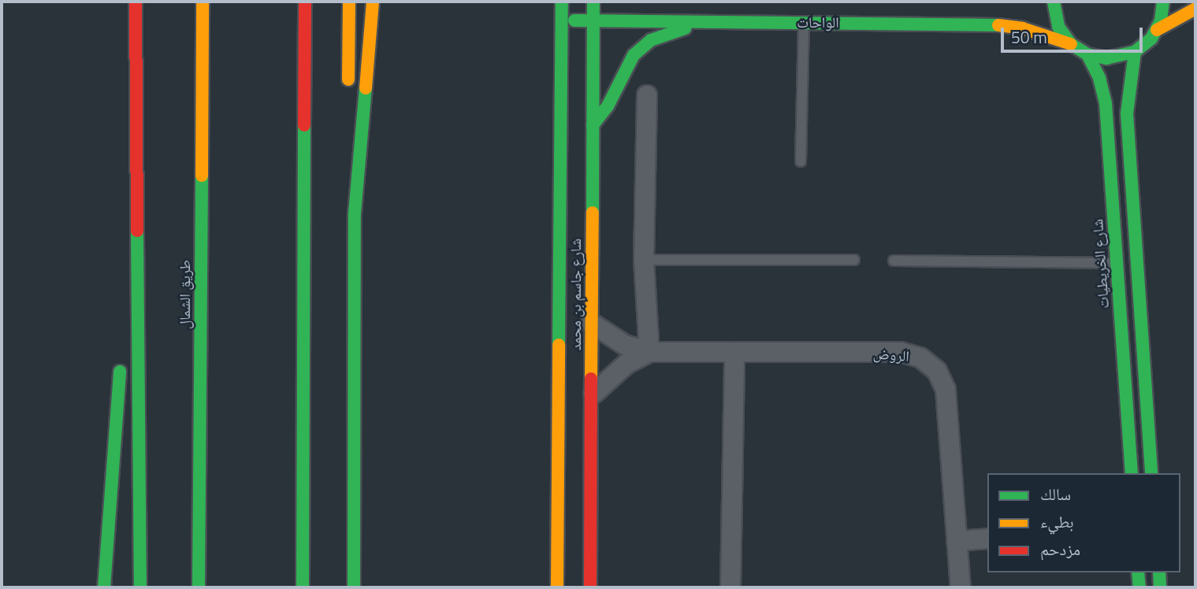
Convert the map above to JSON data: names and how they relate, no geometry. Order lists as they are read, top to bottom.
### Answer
{
  "streets": {
    "main road": [
      "الواحات",
      "شارع الخريطيات",
      "طريق الشمال",
      "شارع جاسم بن محمد"
    ],
    "street": ["الروض"]
  },
  "crossings": [
    ["الواحات", "شارع جاسم بن محمد"],
    ["شارع جاسم بن محمد", "الروض"]
  ],
  "legend": ["سالك", "بطيء", "مزدحم"],
  "scale_bar": "50 m"
}
